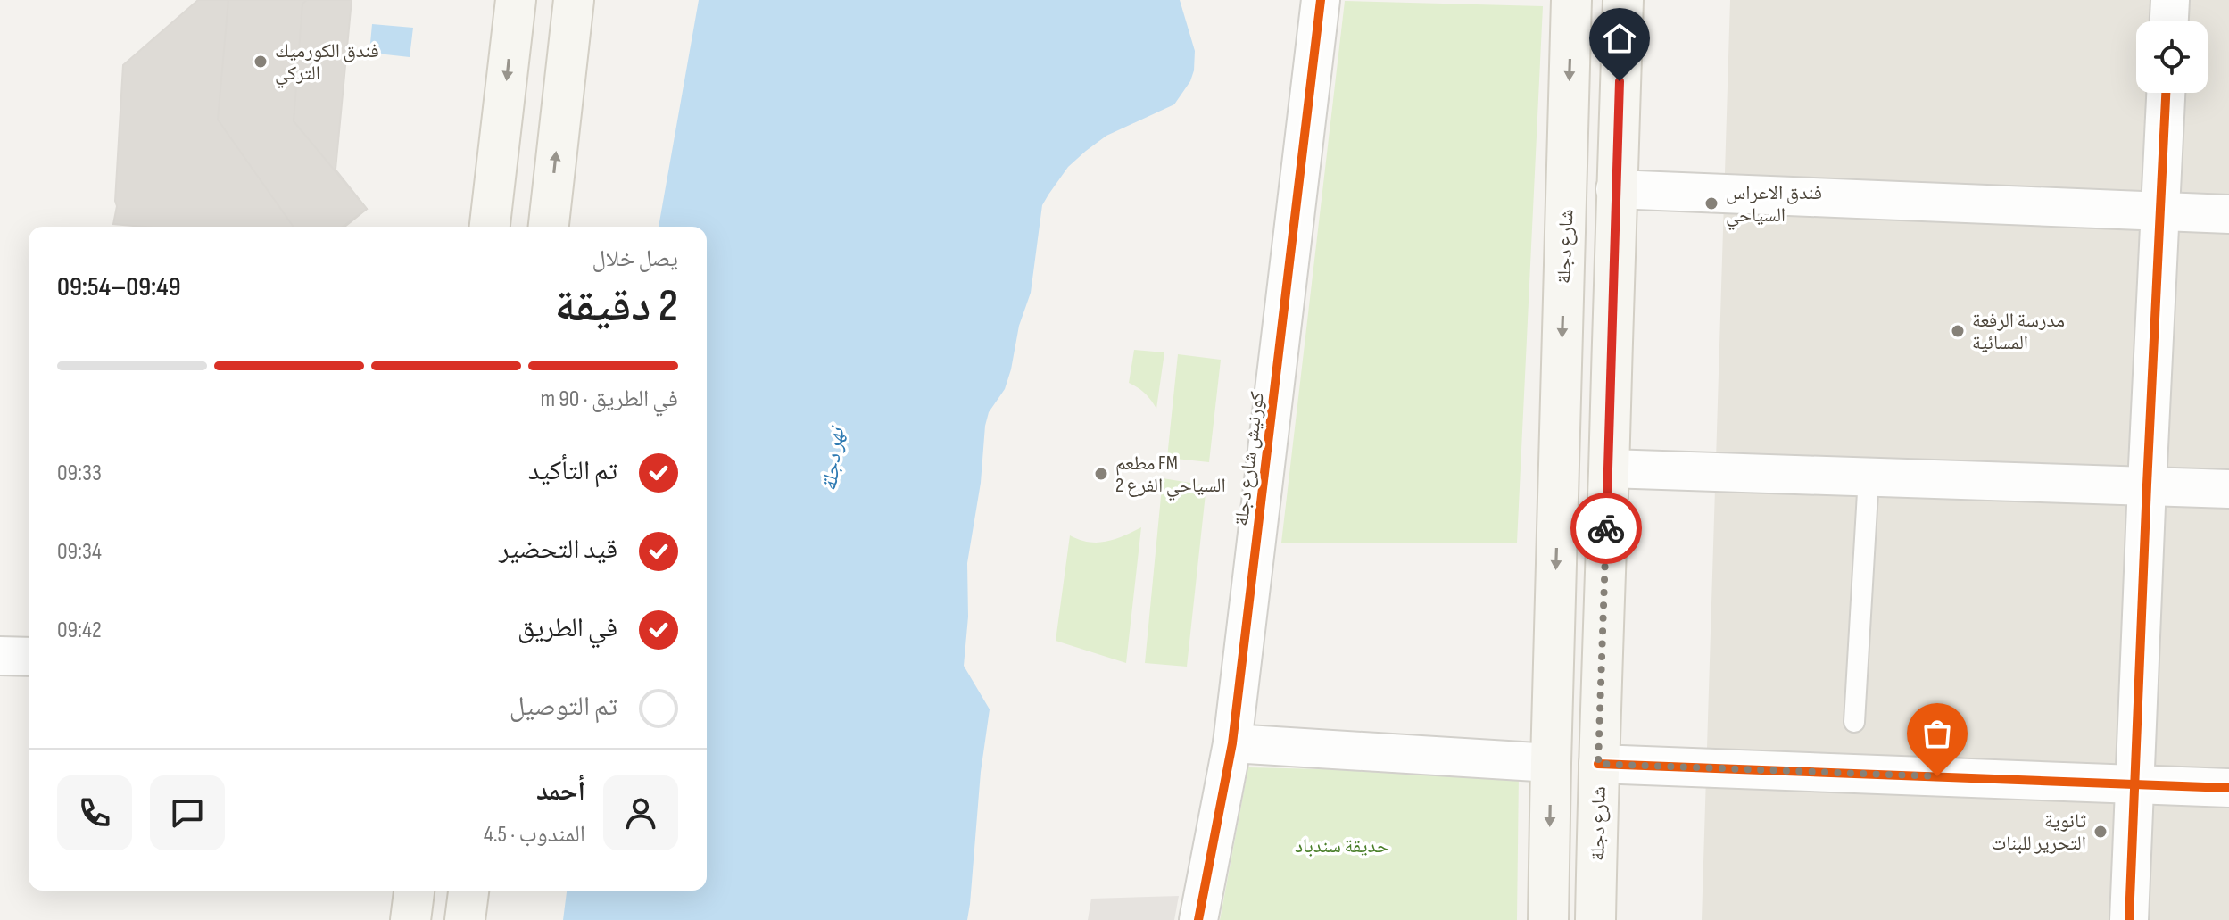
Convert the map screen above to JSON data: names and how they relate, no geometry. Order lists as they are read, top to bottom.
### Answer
{
  "streets": {
    "main road": ["شارع دجلة"],
    "street": ["كورنيش شارع دجلة"]
  },
  "water": ["نهر دجلة"],
  "parks": ["حديقة سندباد"],
  "places": [
    "فندق الكورميك التركي",
    "فندق الاعراس السياحي",
    "مدرسة الرفعة المسائية",
    "مطعم FM السياحي الفرع 2",
    "ثانوية التحرير للبنات"
  ],
  "page": {
    "heading": ["2 دقيقة", "يصل خلال", "09:49–09:54"],
    "panel": ["أحمد", "المندوب · 4.5"],
    "bar": "في الطريق · 90 m",
    "list": [
      ["تم التأكيد", "09:33"],
      ["قيد التحضير", "09:34"],
      ["في الطريق", "09:42"],
      "تم التوصيل"
    ]
  }
}
